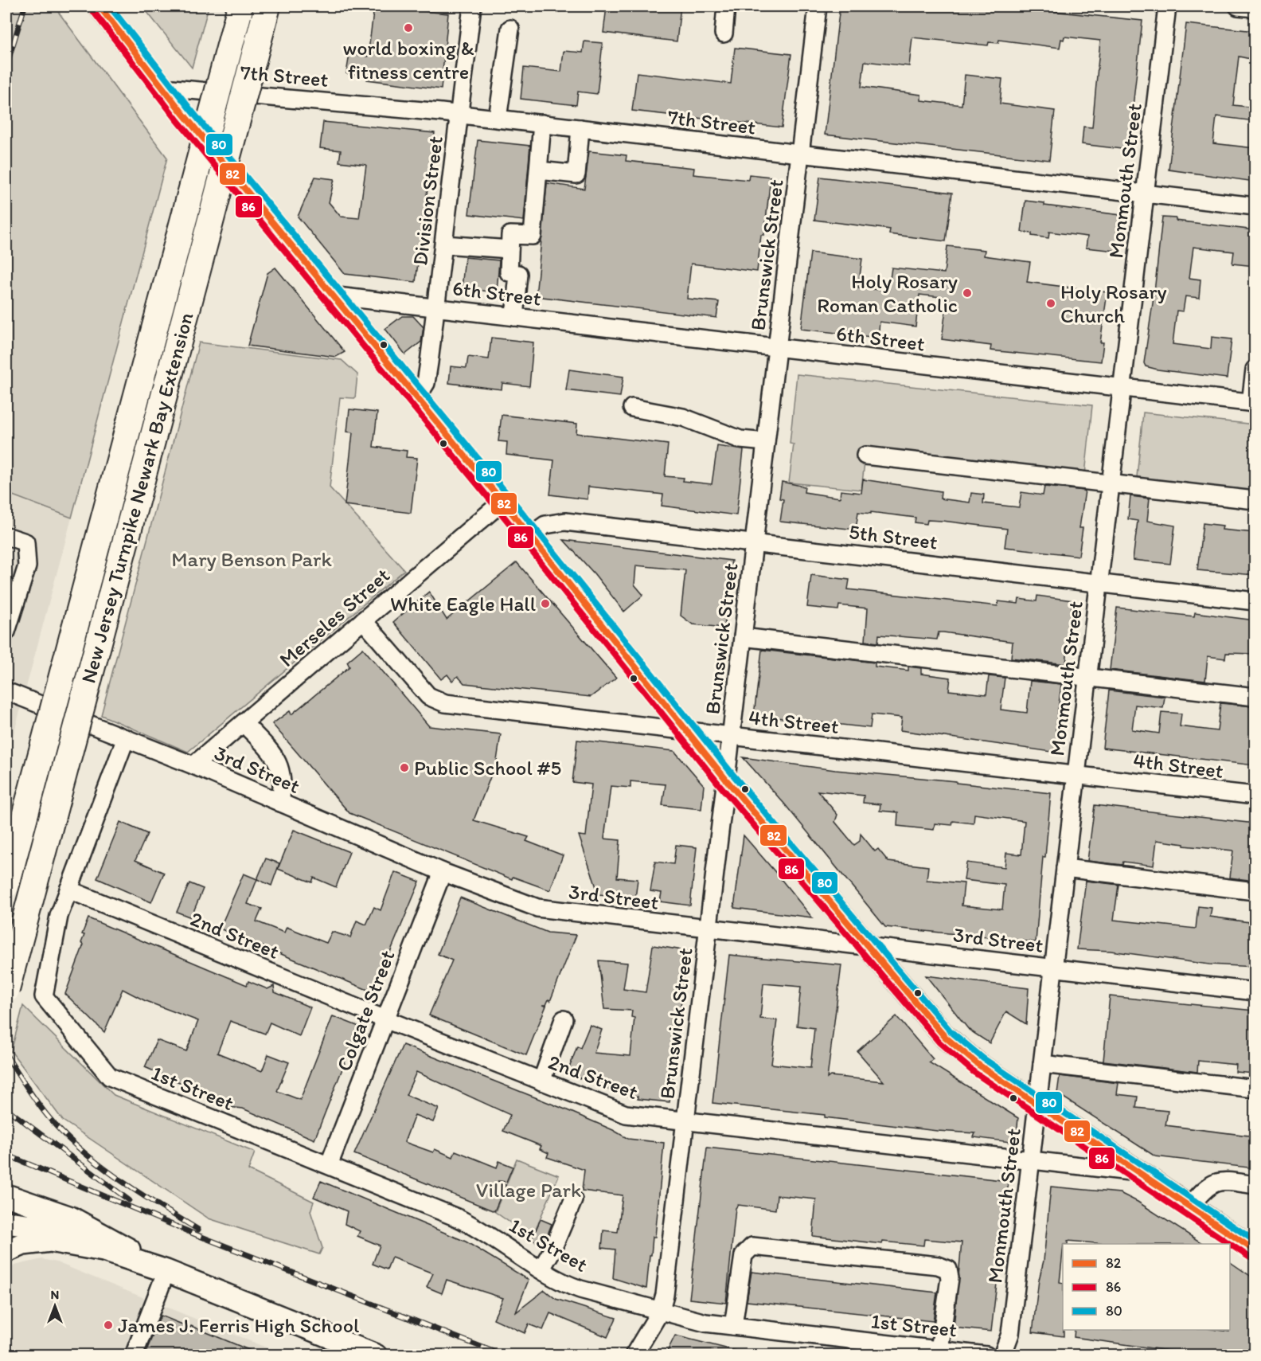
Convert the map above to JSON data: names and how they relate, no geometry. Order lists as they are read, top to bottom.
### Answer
{
  "streets": {
    "highway": ["New Jersey Turnpike Newark Bay Extension"],
    "street": [
      "7th Street",
      "Monmouth Street",
      "Division Street",
      "Brunswick Street",
      "6th Street",
      "5th Street",
      "Merseles Street",
      "4th Street",
      "3rd Street",
      "2nd Street",
      "Colgate Street",
      "1st Street"
    ]
  },
  "crossings": [
    ["7th Street", "Monmouth Street"],
    ["7th Street", "Division Street"],
    ["7th Street", "Brunswick Street"],
    ["Monmouth Street", "6th Street"],
    ["Monmouth Street", "5th Street"],
    ["Monmouth Street", "4th Street"],
    ["Monmouth Street", "3rd Street"],
    ["Monmouth Street", "2nd Street"],
    ["Division Street", "6th Street"],
    ["Brunswick Street", "6th Street"],
    ["Brunswick Street", "5th Street"],
    ["Brunswick Street", "4th Street"],
    ["Brunswick Street", "3rd Street"],
    ["Brunswick Street", "2nd Street"],
    ["Brunswick Street", "1st Street"],
    ["Merseles Street", "4th Street"],
    ["Merseles Street", "3rd Street"],
    ["3rd Street", "Colgate Street"],
    ["2nd Street", "Colgate Street"],
    ["2nd Street", "1st Street"],
    ["Colgate Street", "1st Street"]
  ],
  "parks": ["Mary Benson Park", "Village Park"],
  "places": [
    "world boxing & fitness centre",
    "Holy Rosary Roman Catholic",
    "Holy Rosary Church",
    "White Eagle Hall",
    "Public School #5",
    "James J. Ferris High School"
  ],
  "lines": ["transit line 82", "transit line 80", "transit line 86"],
  "legend": ["82", "86", "80"],
  "north": "top"
}
